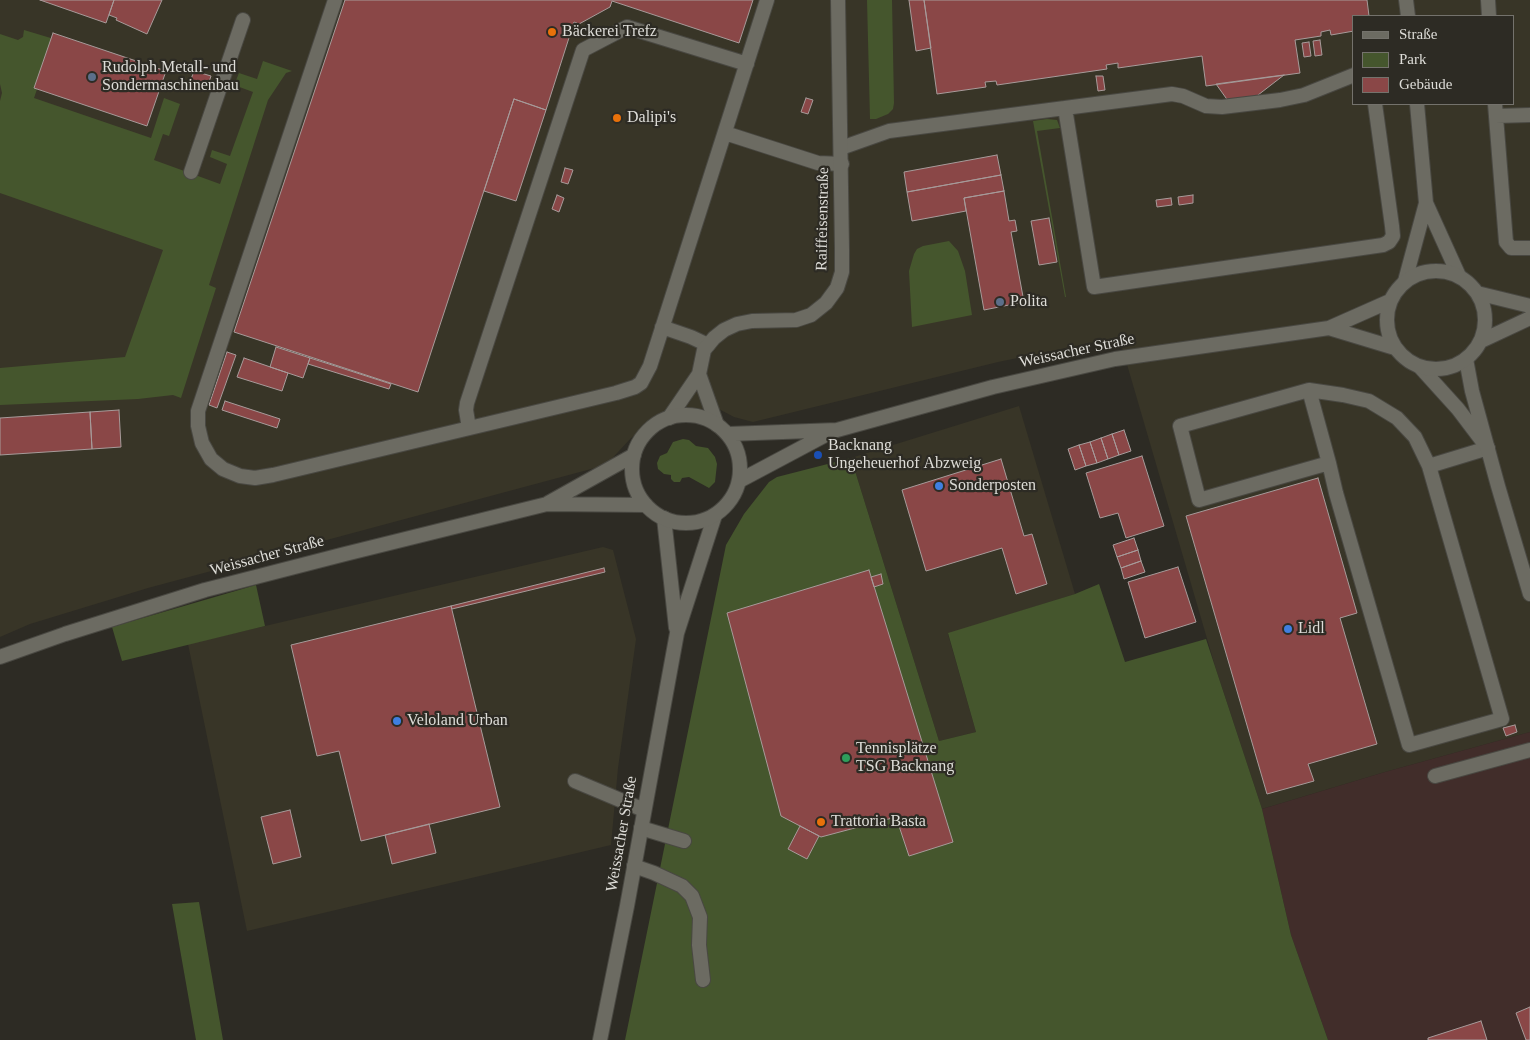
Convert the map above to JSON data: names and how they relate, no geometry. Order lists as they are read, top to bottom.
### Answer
{
  "streets": {
    "street": ["Raiffeisenstraße", "Weissacher Straße"]
  },
  "places": [
    "Bäckerei Trefz",
    "Rudolph Metall- und Sondermaschinenbau",
    "Dalipi's",
    "Polita",
    "Backnang Ungeheuerhof Abzweig",
    "Sonderposten",
    "Lidl",
    "Veloland Urban",
    "Tennisplätze TSG Backnang",
    "Trattoria Basta"
  ],
  "legend": ["Straße", "Park", "Gebäude"]
}
